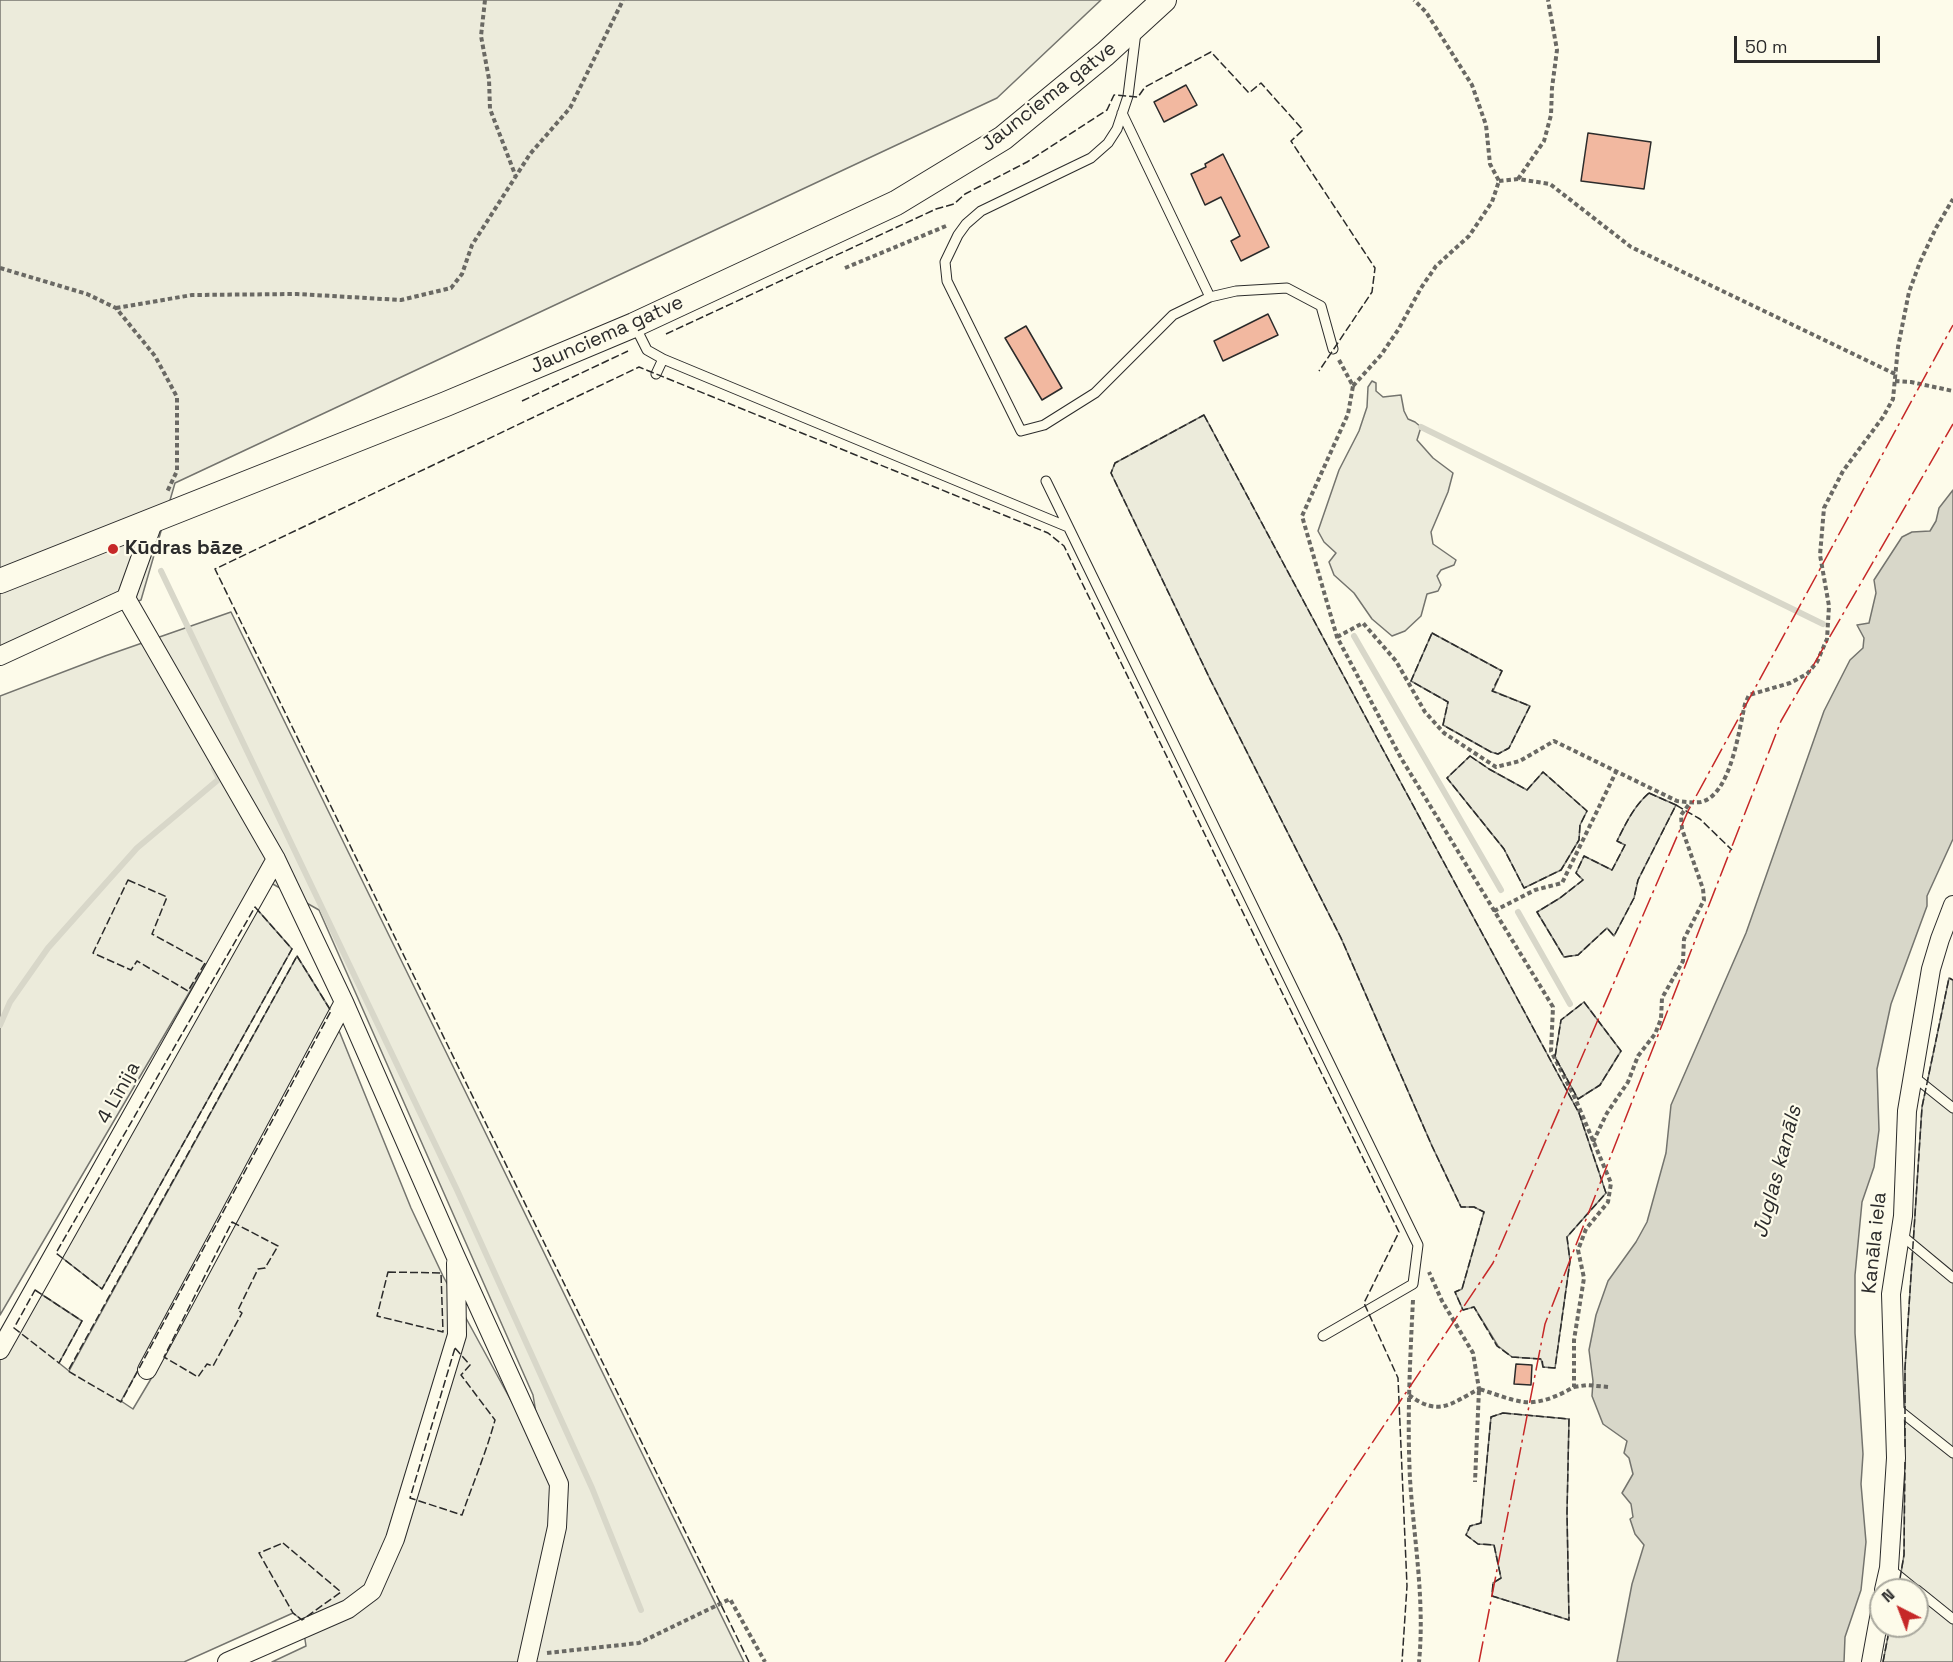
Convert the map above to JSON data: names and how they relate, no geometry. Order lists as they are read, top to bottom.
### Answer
{
  "streets": {
    "main road": ["Jaunciema gatve"],
    "street": ["4 Līnija", "Kanāla iela"]
  },
  "water": ["Juglas kanāls"],
  "places": ["Kūdras bāze"],
  "scale_bar": "50 m",
  "north": "top left"
}
